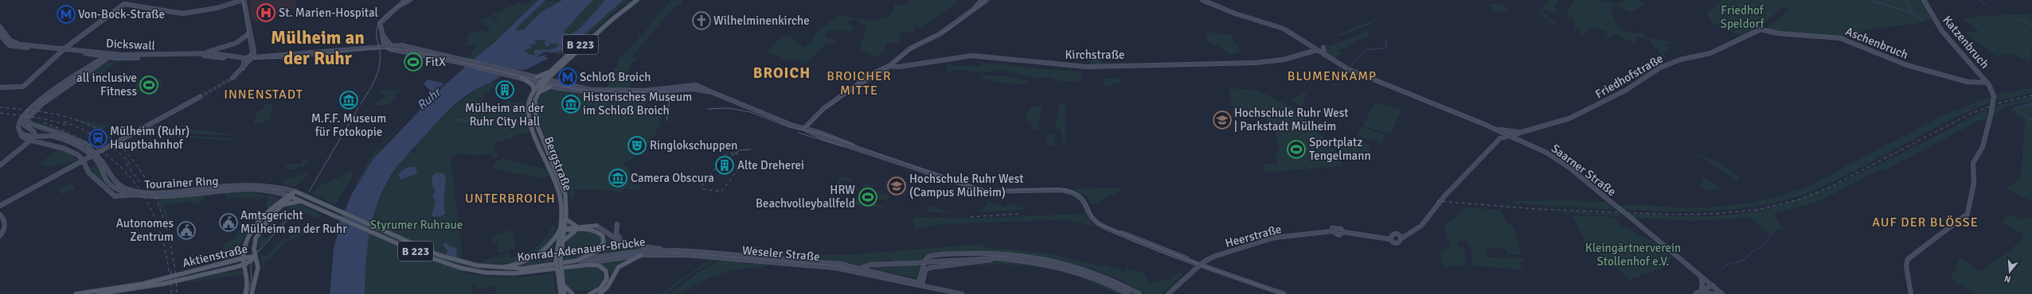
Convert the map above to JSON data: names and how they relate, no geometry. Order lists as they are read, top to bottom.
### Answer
{
  "streets": {
    "main road": [
      "Katzenbruch",
      "Aschenbruch",
      "Dickswall",
      "B 223",
      "Kirchstraße",
      "Friedhofstraße",
      "Bergstraße",
      "Saarner Straße",
      "Tourainer Ring",
      "Heerstraße",
      "Konrad-Adenauer-Brücke",
      "Weseler Straße",
      "Aktienstraße"
    ]
  },
  "crossings": [
    ["Katzenbruch", "Aschenbruch"],
    ["Aschenbruch", "Friedhofstraße"],
    ["B 223", "Bergstraße"],
    ["B 223", "Konrad-Adenauer-Brücke"],
    ["Kirchstraße", "Saarner Straße"],
    ["Friedhofstraße", "Saarner Straße"],
    ["Friedhofstraße", "Heerstraße"],
    ["Tourainer Ring", "Konrad-Adenauer-Brücke"],
    ["Konrad-Adenauer-Brücke", "Weseler Straße"]
  ],
  "districts": [
    "Mülheim an der Ruhr",
    "BROICH",
    "BROICHER MITTE",
    "BLUMENKAMP",
    "INNENSTADT",
    "UNTERBROICH",
    "AUF DER BLÖSSE"
  ],
  "water": ["Ruhr"],
  "parks": ["Friedhof Speldorf", "Styrumer Ruhraue", "Kleingärtnerverein Stollenhof e.V."],
  "places": {
    "hospital": ["St. Marien-Hospital"],
    "metro station": ["Von-Bock-Straße", "Schloß Broich"],
    "church": ["Wilhelminenkirche"],
    "sports": [
      "FitX",
      "all inclusive Fitness",
      "Sportplatz Tengelmann",
      "HRW Beachvolleyballfeld"
    ],
    "building": ["Mülheim an der Ruhr City Hall", "Alte Dreherei"],
    "museum": ["M.F.F. Museum für Fotokopie", "Historisches Museum im Schloß Broich", "Camera Obscura"],
    "school or university": ["Hochschule Ruhr West | Parkstadt Mülheim", "Hochschule Ruhr West (Campus Mülheim)"],
    "station": ["Mülheim (Ruhr) Hauptbahnhof"],
    "theatre": ["Ringlokschuppen"],
    "public building": ["Amtsgericht Mülheim an der Ruhr", "Autonomes Zentrum"]
  },
  "north": "bottom"
}
